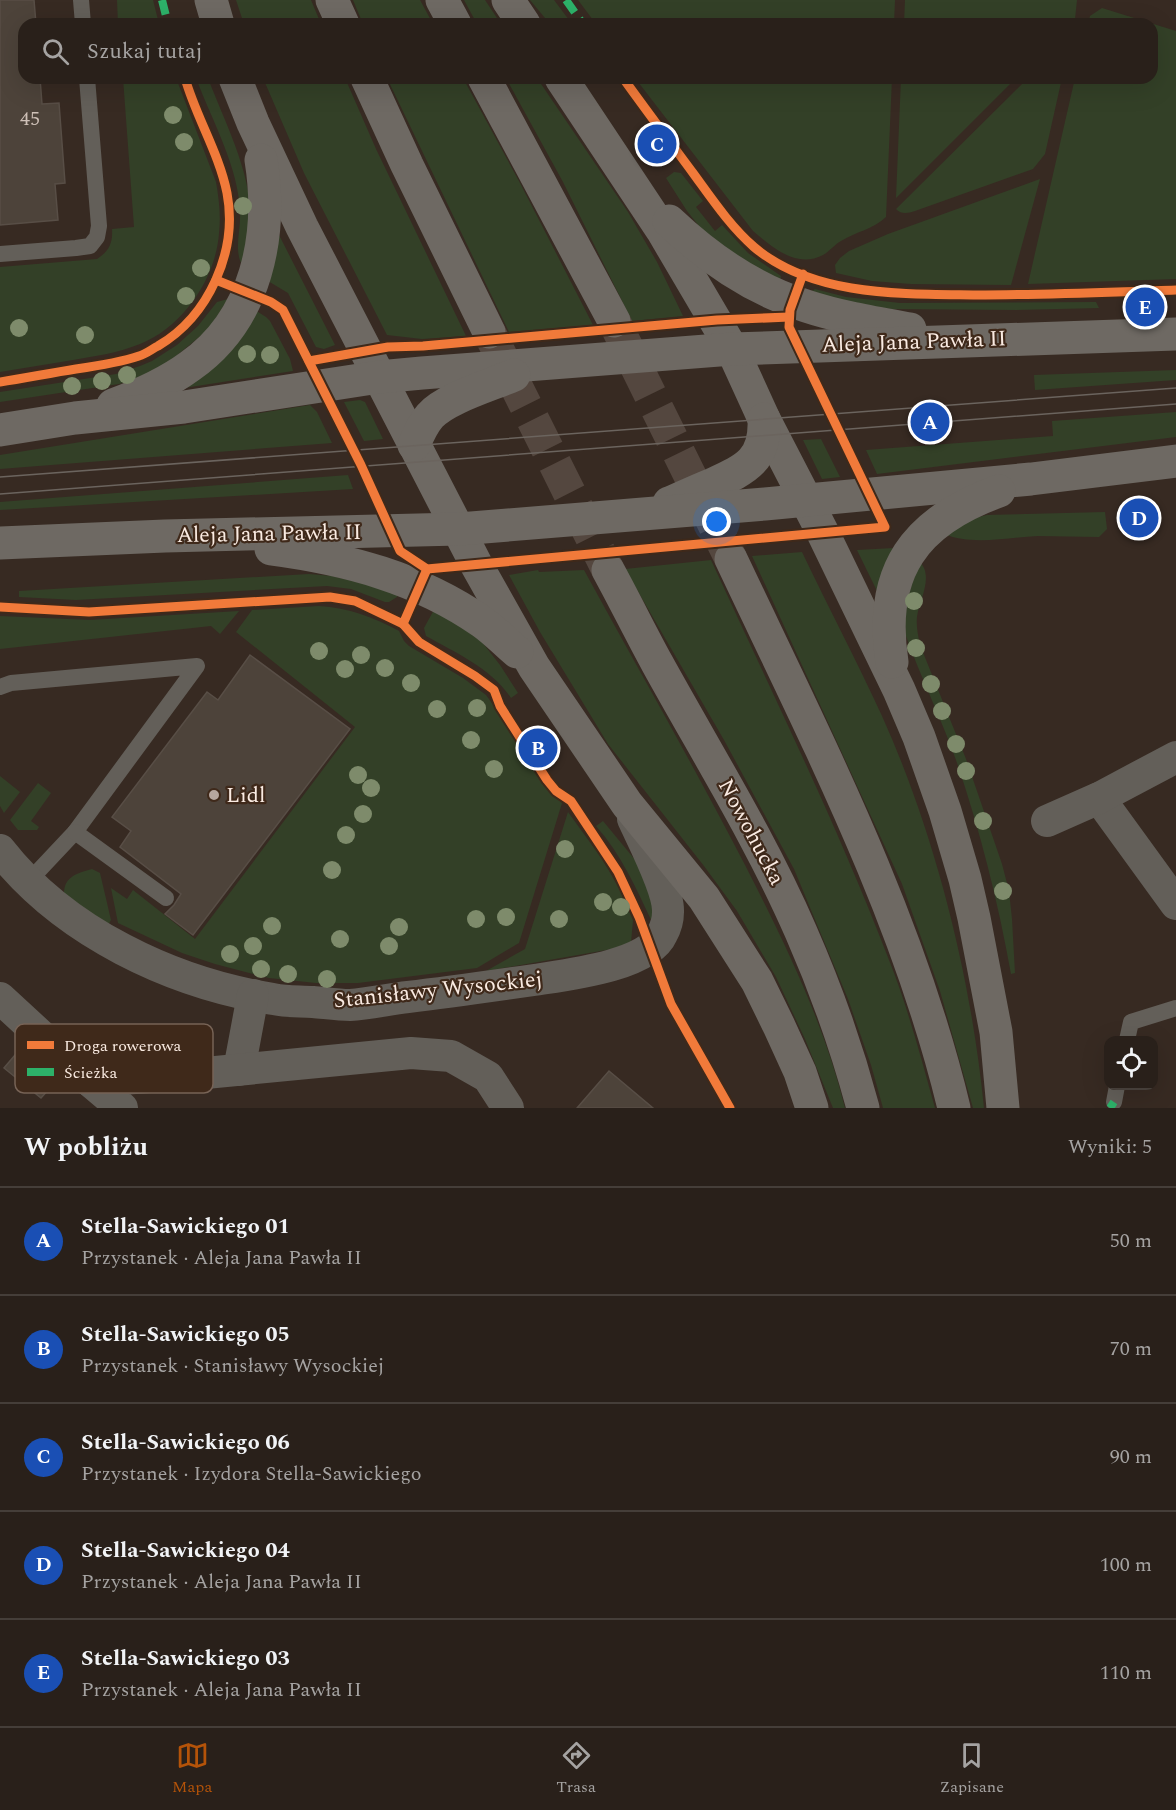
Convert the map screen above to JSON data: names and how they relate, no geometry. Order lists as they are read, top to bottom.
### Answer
{
  "streets": {
    "main road": ["Aleja Jana Pawła II", "Nowohucka"],
    "street": ["Stanisławy Wysockiej"]
  },
  "places": ["Lidl"],
  "house_numbers": ["45"],
  "legend": ["Droga rowerowa", "Ścieżka"],
  "page": {
    "search": "Szukaj tutaj",
    "pins": [
      "C",
      "E",
      "A",
      "D",
      "B"
    ],
    "heading": ["W pobliżu", "Wyniki: 5"],
    "list": [
      {
        "mark": "A",
        "name": "Stella-Sawickiego 01",
        "note": "Przystanek · Aleja Jana Pawła II",
        "value": "50 m"
      },
      {
        "mark": "B",
        "name": "Stella-Sawickiego 05",
        "note": "Przystanek · Stanisławy Wysockiej",
        "value": "70 m"
      },
      {
        "mark": "C",
        "name": "Stella-Sawickiego 06",
        "note": "Przystanek · Izydora Stella-Sawickiego",
        "value": "90 m"
      },
      {
        "mark": "D",
        "name": "Stella-Sawickiego 04",
        "note": "Przystanek · Aleja Jana Pawła II",
        "value": "100 m"
      },
      {
        "mark": "E",
        "name": "Stella-Sawickiego 03",
        "note": "Przystanek · Aleja Jana Pawła II",
        "value": "110 m"
      }
    ],
    "nav": ["Mapa", "Trasa", "Zapisane"]
  }
}
